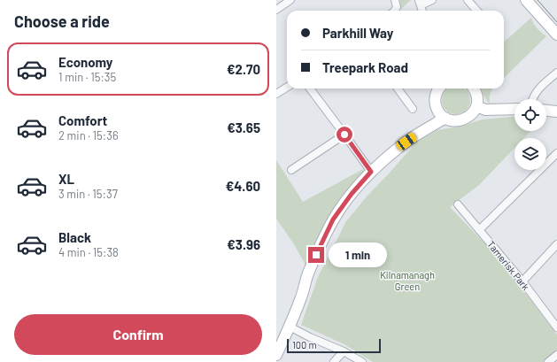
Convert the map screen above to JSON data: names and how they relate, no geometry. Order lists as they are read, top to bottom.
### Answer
{
  "streets": {
    "street": ["Tamerisk Park"]
  },
  "parks": ["Kilnamanagh Green"],
  "scale_bar": "100 m",
  "page": {
    "heading": "Choose a ride",
    "banner": ["Parkhill Way", "Treepark Road"],
    "list": [
      {
        "name": "Economy",
        "note": "1 min · 15:35",
        "value": "€2.70"
      },
      {
        "name": "Comfort",
        "note": "2 min · 15:36",
        "value": "€3.65"
      },
      {
        "name": "XL",
        "note": "3 min · 15:37",
        "value": "€4.60"
      },
      {
        "name": "Black",
        "note": "4 min · 15:38",
        "value": "€3.96"
      }
    ],
    "bubble": "1 min",
    "buttons": "Confirm",
    "scale": "100 m"
  }
}
